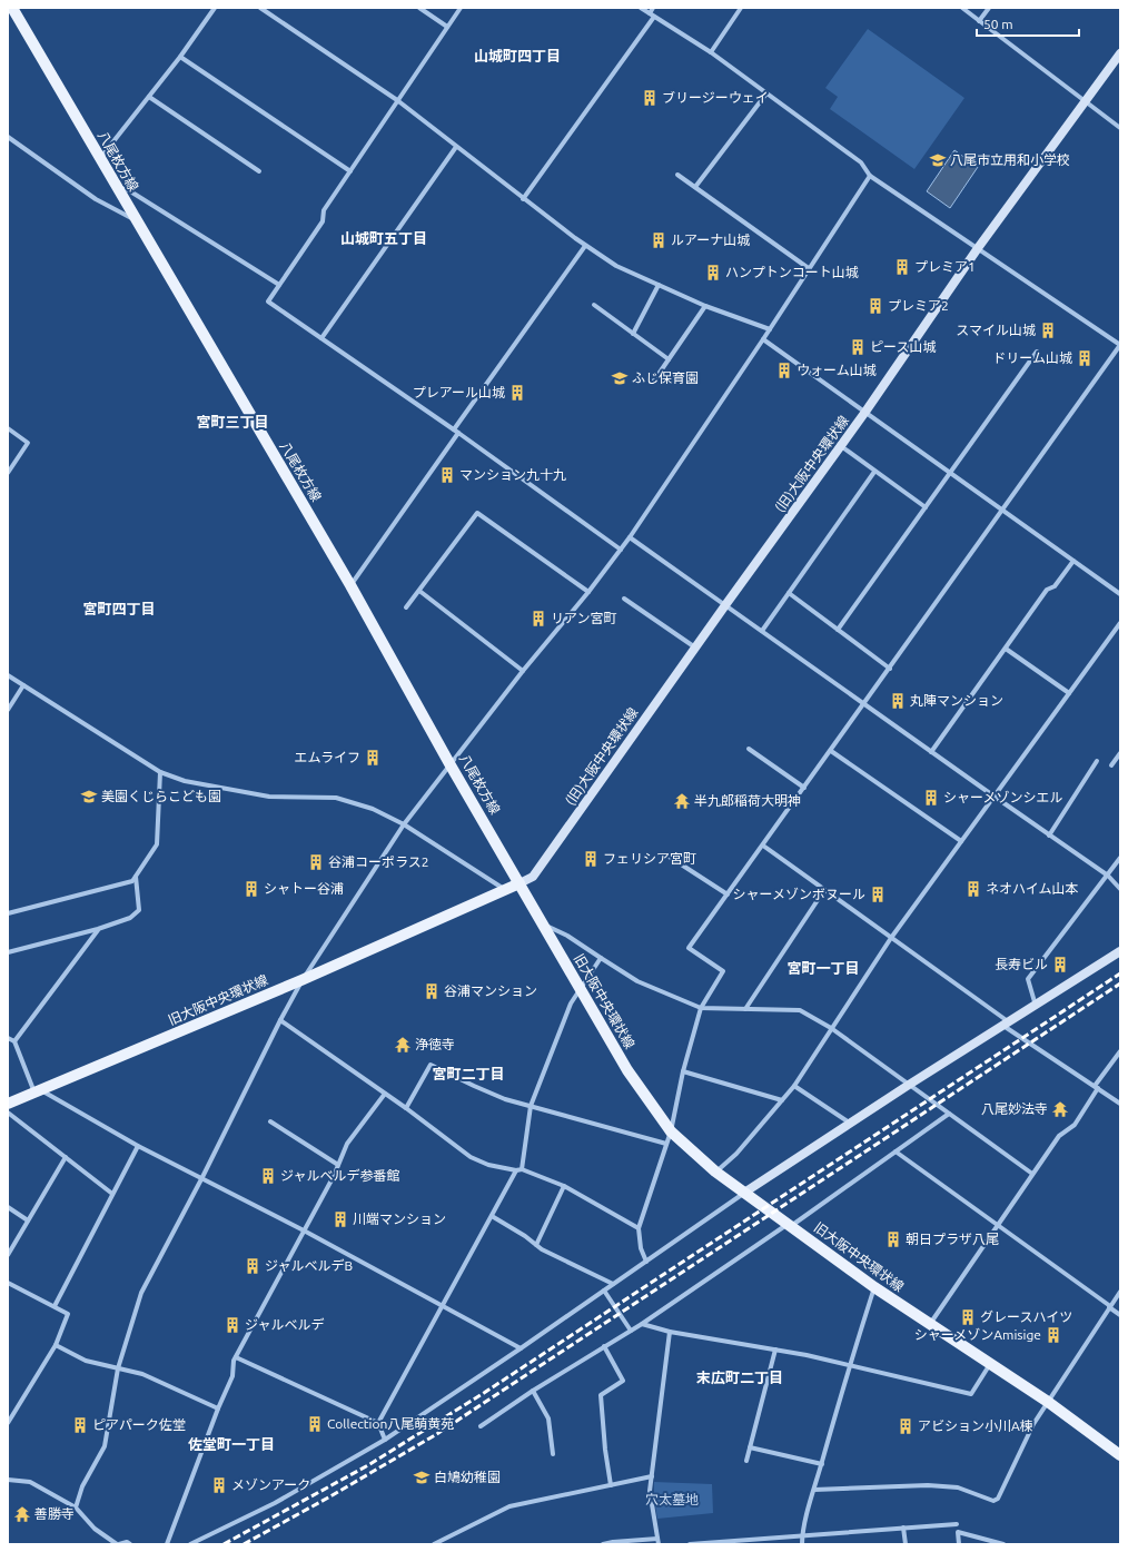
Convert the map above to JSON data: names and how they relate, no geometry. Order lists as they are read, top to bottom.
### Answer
{
  "streets": {
    "main road": ["八尾枚方線", "旧大阪中央環状線"],
    "street": ["(旧)大阪中央環状線"]
  },
  "crossings": [
    ["八尾枚方線", "(旧)大阪中央環状線"],
    ["八尾枚方線", "旧大阪中央環状線"],
    ["(旧)大阪中央環状線", "旧大阪中央環状線"]
  ],
  "districts": [
    "山城町四丁目",
    "山城町五丁目",
    "宮町三丁目",
    "宮町四丁目",
    "宮町一丁目",
    "宮町二丁目",
    "末広町二丁目",
    "佐堂町一丁目"
  ],
  "parks": ["穴太墓地"],
  "places": {
    "building": [
      "ブリージーウェイ",
      "ルアーナ山城",
      "プレミア1",
      "ハンプトンコート山城",
      "プレミア2",
      "スマイル山城",
      "ピース山城",
      "ドリーム山城",
      "ウォーム山城",
      "プレアール山城",
      "マンション九十九",
      "リアン宮町",
      "丸陣マンション",
      "エムライフ",
      "シャーメゾンシエル",
      "フェリシア宮町",
      "谷浦コーポラス2",
      "シャトー谷浦",
      "ネオハイム山本",
      "シャーメゾンボヌール",
      "長寿ビル",
      "谷浦マンション",
      "ジャルベルデ参番館",
      "川端マンション",
      "朝日プラザ八尾",
      "ジャルベルデB",
      "グレースハイツ",
      "ジャルベルデ",
      "シャーメゾンAmisige",
      "Collection八尾萌黄苑",
      "ピアパーク佐堂",
      "アビション小川A棟",
      "メゾンアーク"
    ],
    "school or university": [
      "八尾市立用和小学校",
      "ふじ保育園",
      "美園くじらこども園",
      "白鳩幼稚園"
    ],
    "temple": [
      "半九郎稲荷大明神",
      "浄徳寺",
      "八尾妙法寺",
      "善勝寺"
    ]
  },
  "scale_bar": "50 m"
}
